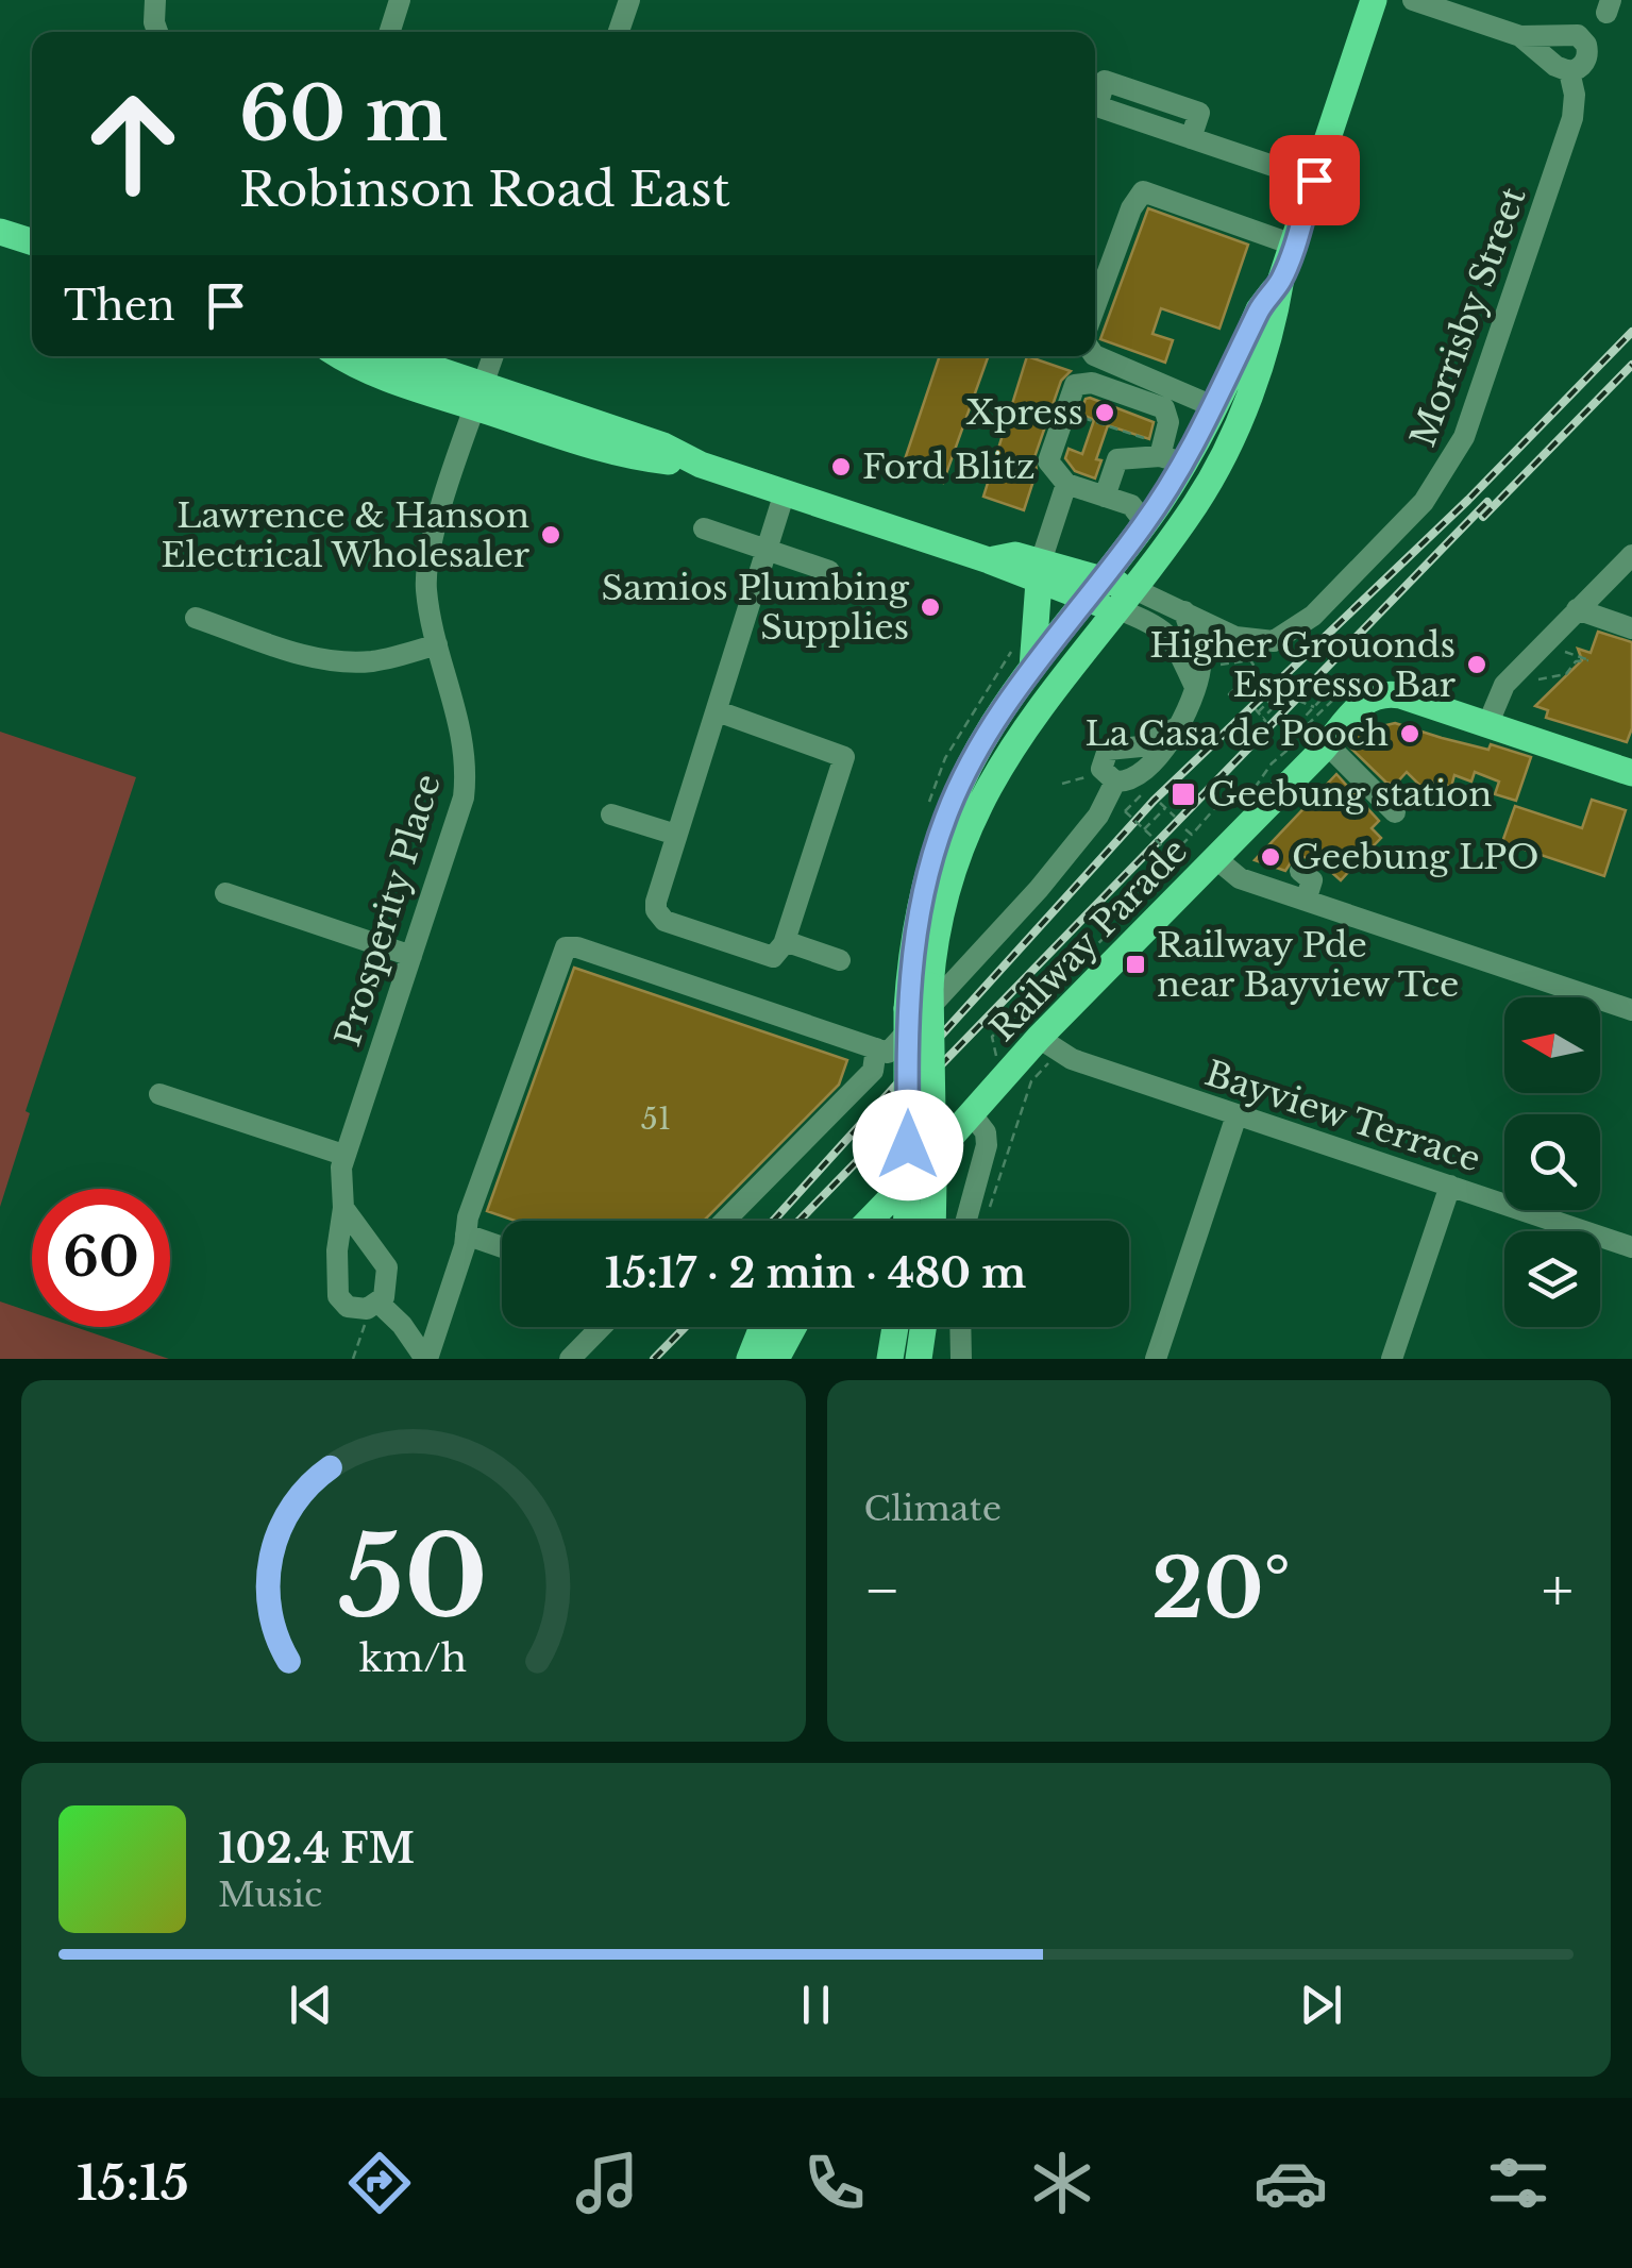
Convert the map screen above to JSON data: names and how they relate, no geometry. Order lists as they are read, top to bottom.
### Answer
{
  "streets": {
    "main road": ["Railway Parade"],
    "street": ["Morrisby Street", "Prosperity Place", "Bayview Terrace"]
  },
  "crossings": [
    ["Railway Parade", "Bayview Terrace"]
  ],
  "places": {
    "other": [
      "Xpress",
      "Ford Blitz",
      "Lawrence & Hanson Electrical Wholesaler",
      "Samios Plumbing Supplies",
      "Higher Grouonds Espresso Bar",
      "La Casa de Pooch",
      "Geebung LPO"
    ],
    "transit": ["Geebung station", "Railway Pde near Bayview Tce"]
  },
  "house_numbers": ["51"],
  "north": "left",
  "page": {
    "turn": ["60 m", "Robinson Road East"],
    "then": "Then",
    "limit": "60",
    "trip": "15:17 · 2 min · 480 m",
    "tile": "Climate",
    "heat": ["−", "20°", "+"],
    "song": ["102.4 FM", "Music"],
    "tabs": "15:15",
    "gauge": ["50", "km/h"]
  }
}
